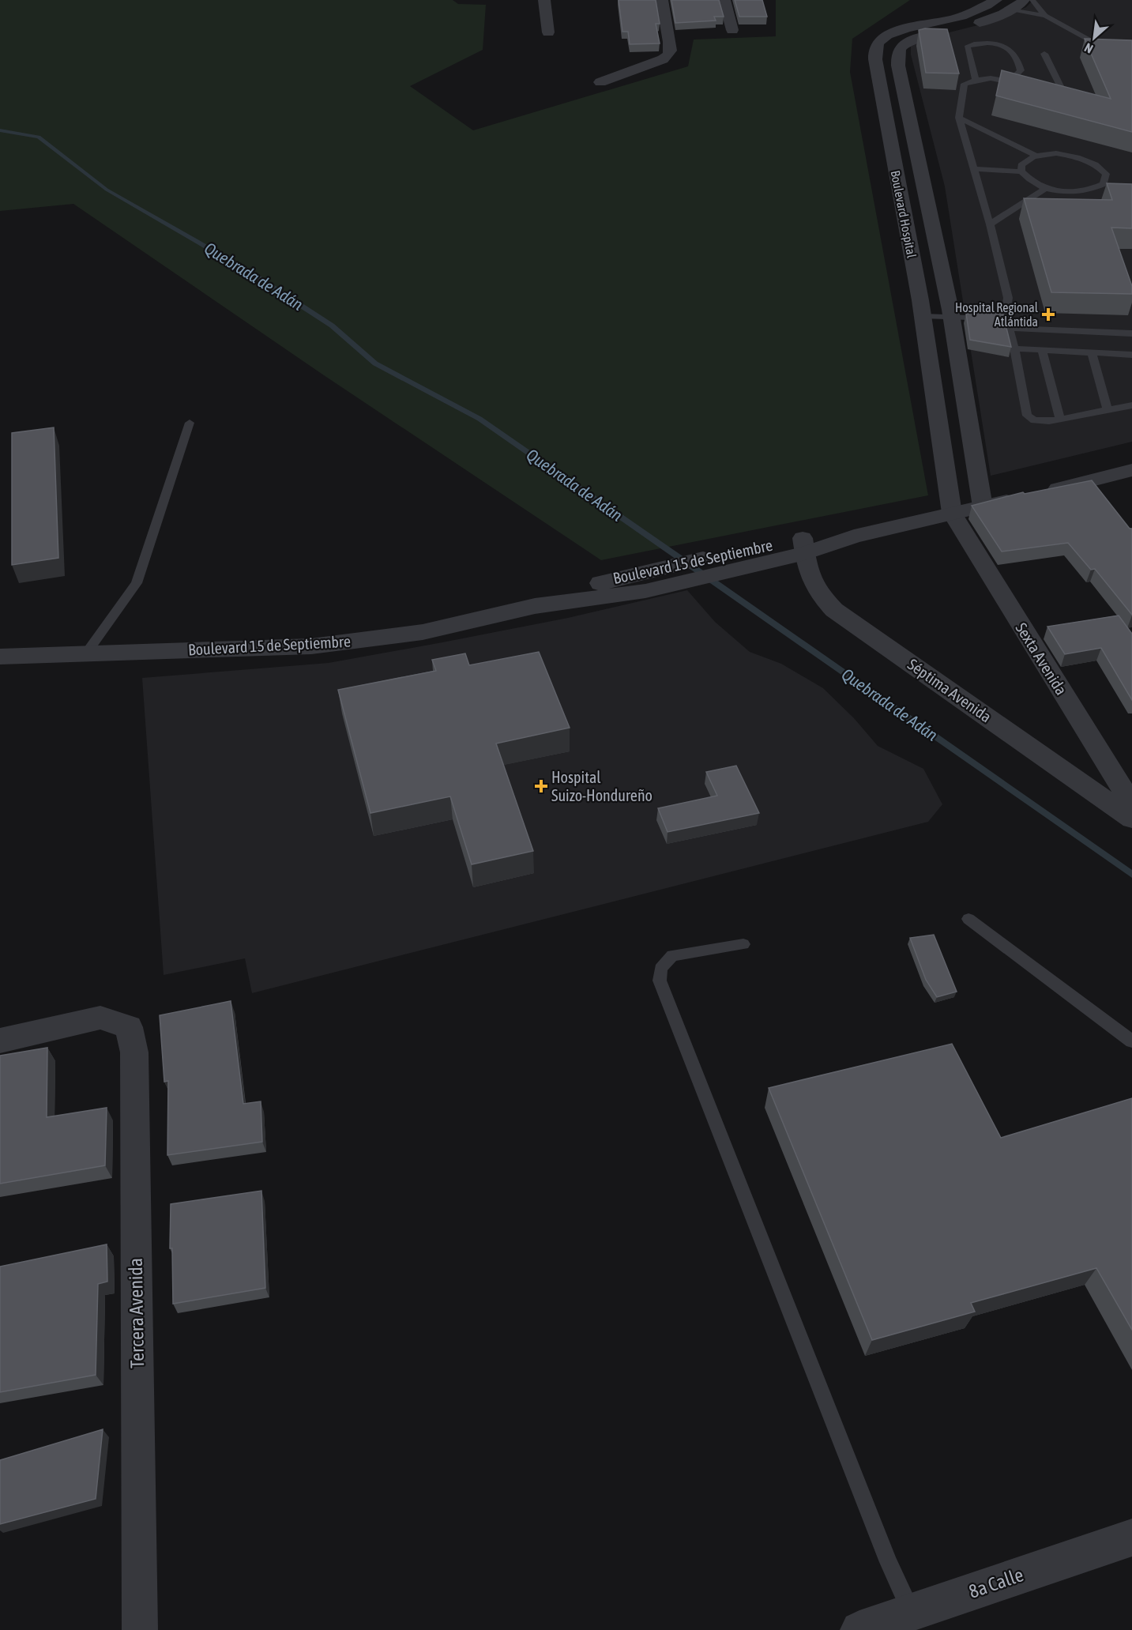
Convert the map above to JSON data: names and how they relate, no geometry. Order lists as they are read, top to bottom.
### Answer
{
  "streets": {
    "street": [
      "Boulevard Hospital",
      "Boulevard 15 de Septiembre",
      "Sexta Avenida",
      "Séptima Avenida",
      "Tercera Avenida",
      "8a Calle"
    ]
  },
  "crossings": [
    ["Boulevard Hospital", "Boulevard 15 de Septiembre"],
    ["Boulevard Hospital", "Sexta Avenida"],
    ["Boulevard 15 de Septiembre", "Sexta Avenida"],
    ["Boulevard 15 de Septiembre", "Séptima Avenida"]
  ],
  "water": ["Quebrada de Adán"],
  "places": {
    "health": ["Hospital Regional Atlántida", "Hospital Suizo-Hondureño"]
  },
  "north": "bottom left"
}
